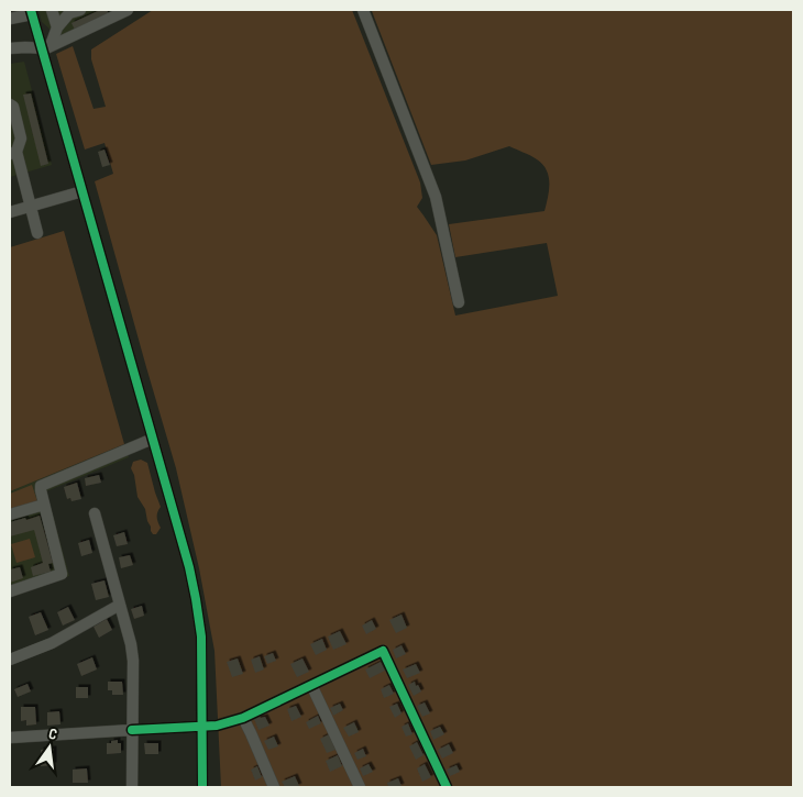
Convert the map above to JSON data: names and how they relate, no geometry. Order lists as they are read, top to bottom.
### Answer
{
  "north": "top"
}
